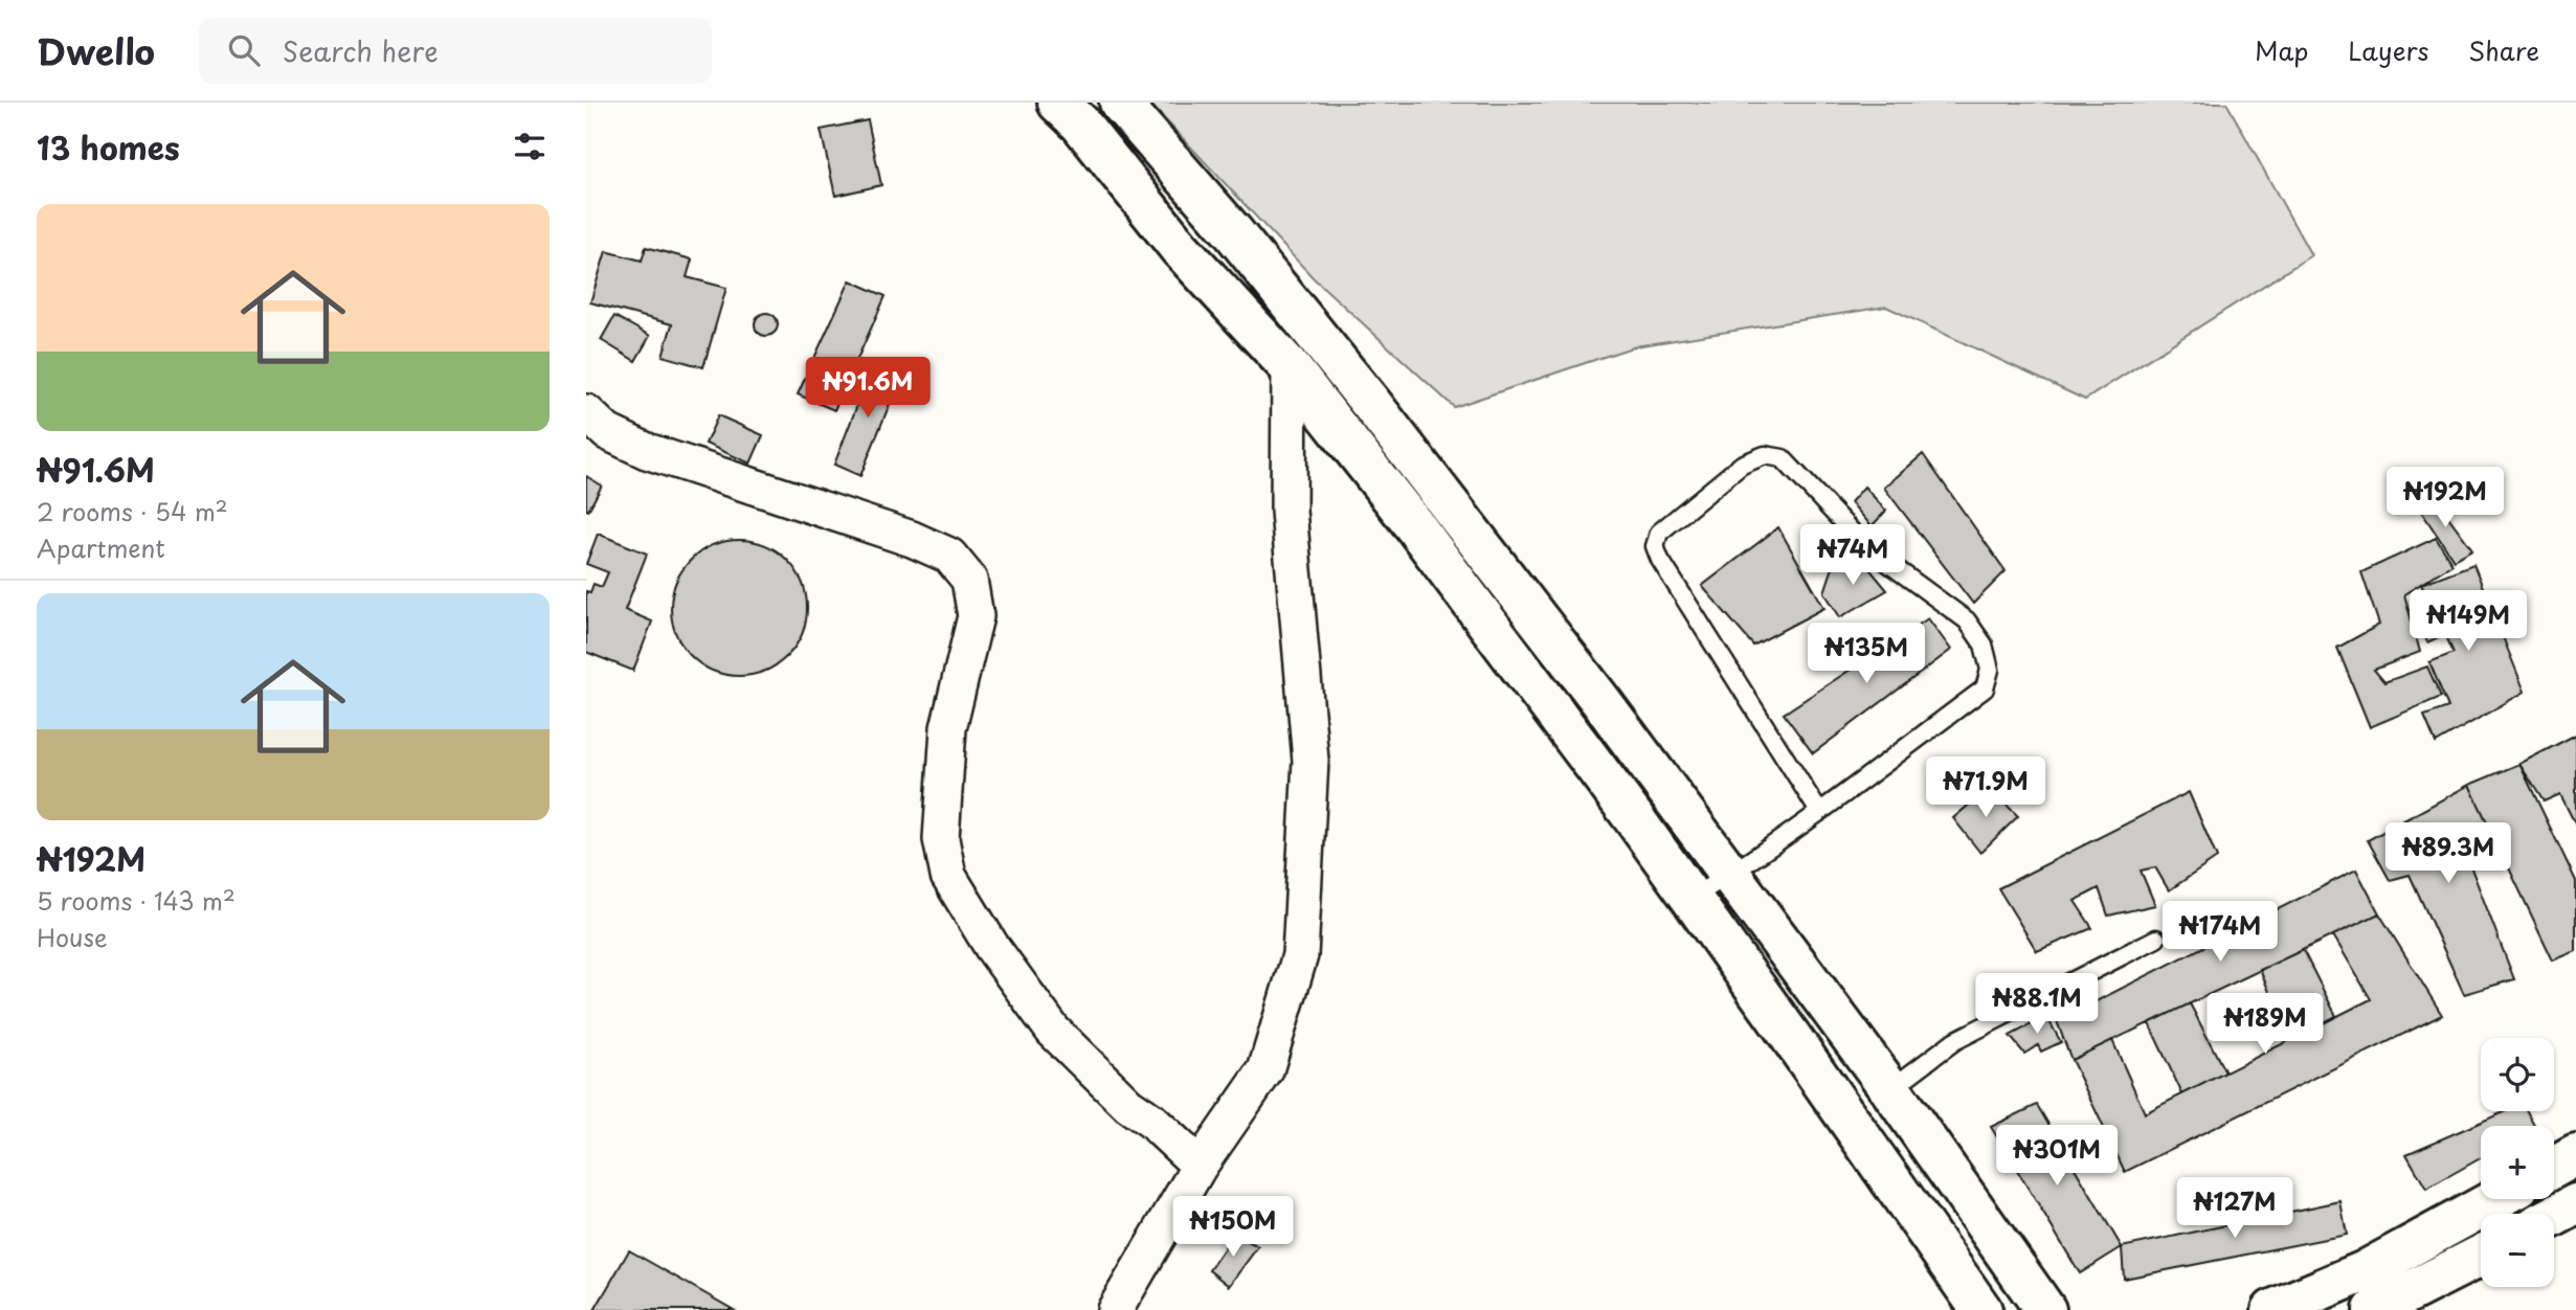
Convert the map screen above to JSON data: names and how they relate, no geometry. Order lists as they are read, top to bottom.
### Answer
{
  "page": {
    "header": "Dwello",
    "search": "Search here",
    "nav": ["Map", "Layers", "Share"],
    "heading": "13 homes",
    "list": [
      {
        "name": "₦91.6M",
        "note": "2 rooms · 54 m² · Apartment"
      },
      {
        "name": "₦192M",
        "note": "5 rooms · 143 m² · House"
      }
    ],
    "price": [
      "₦91.6M",
      "₦192M",
      "₦74M",
      "₦149M",
      "₦135M",
      "₦71.9M",
      "₦89.3M",
      "₦174M",
      "₦88.1M",
      "₦189M",
      "₦301M",
      "₦127M",
      "₦150M"
    ],
    "map_buttons": ["+", "−"]
  }
}
